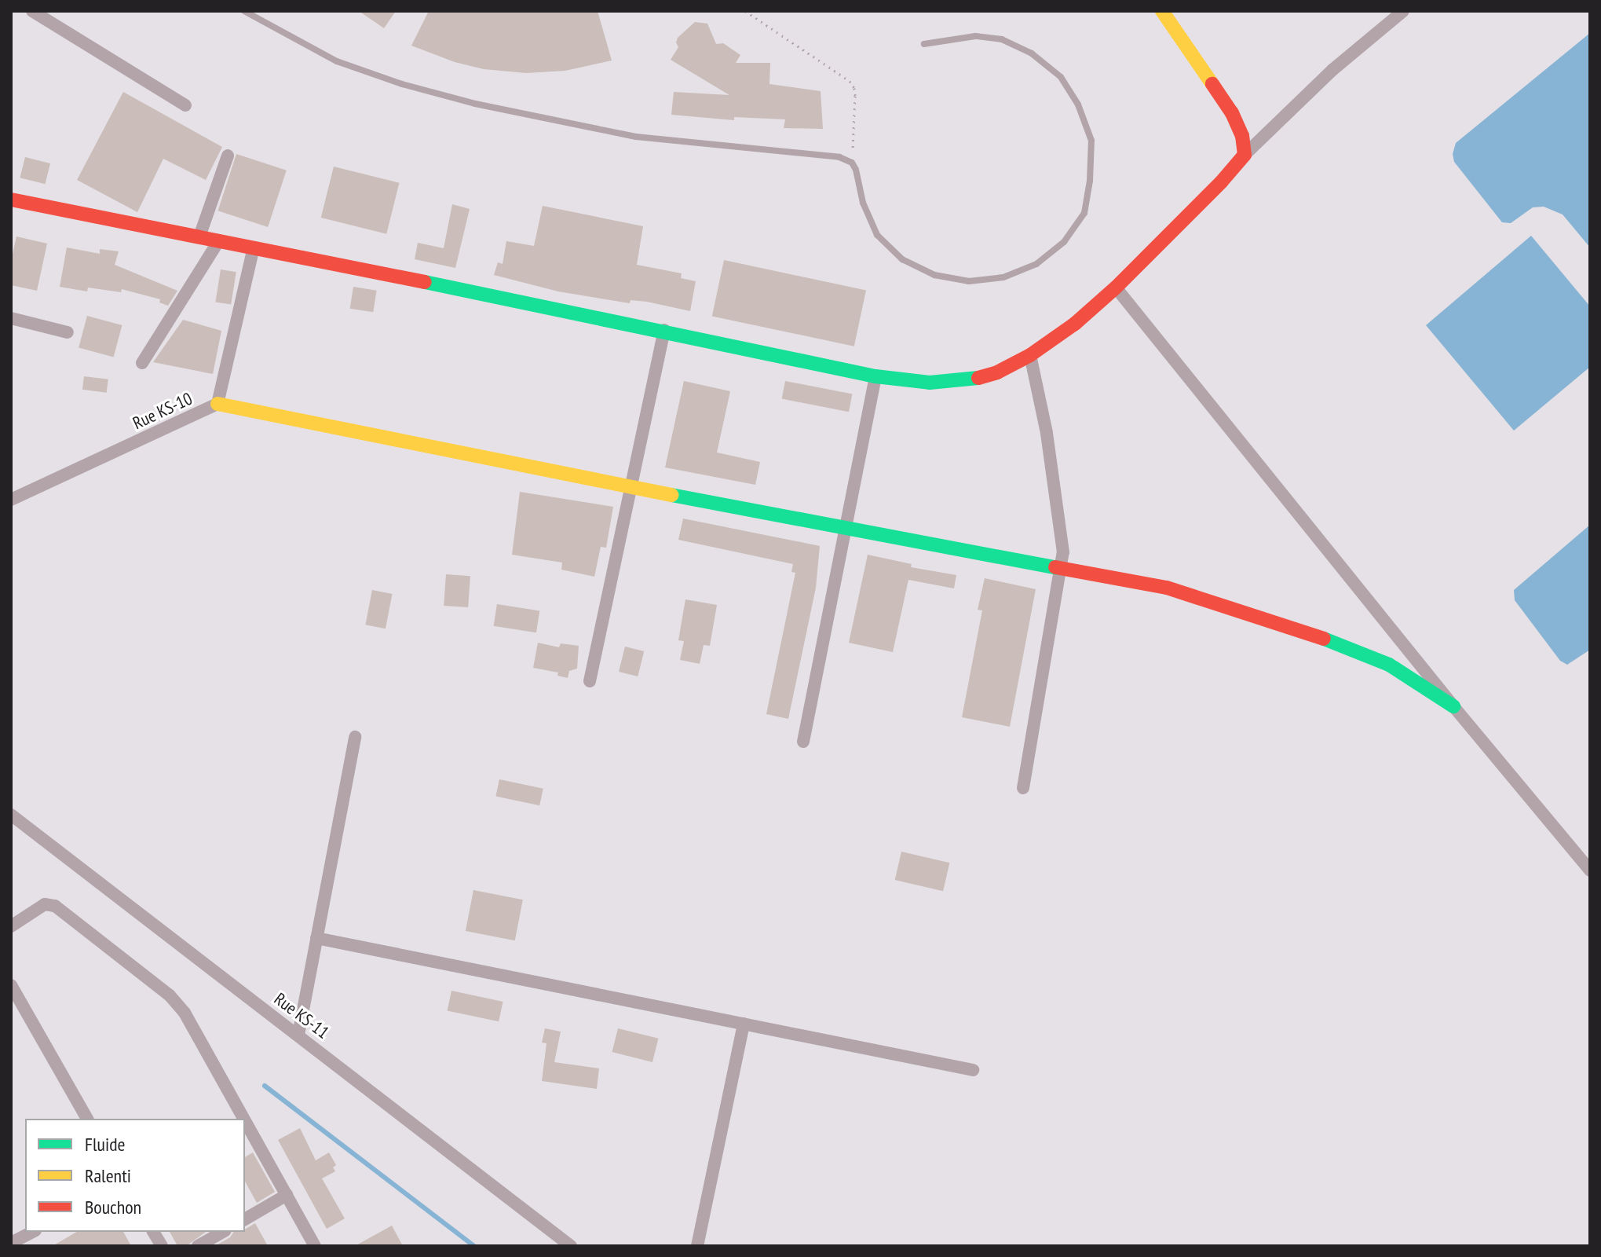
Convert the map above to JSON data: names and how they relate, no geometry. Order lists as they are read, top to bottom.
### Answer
{
  "streets": {
    "street": ["Rue KS-10", "Rue KS-11"]
  },
  "legend": ["Fluide", "Ralenti", "Bouchon"]
}
